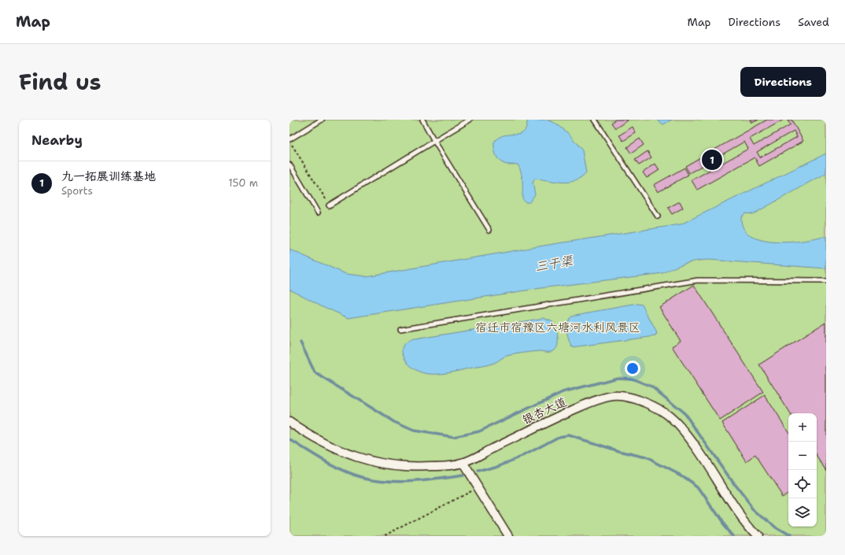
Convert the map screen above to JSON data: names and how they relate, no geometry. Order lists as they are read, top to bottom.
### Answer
{
  "streets": {
    "street": ["银杏大道"]
  },
  "water": ["三干渠"],
  "parks": ["宿迁市宿豫区六塘河水利风景区"],
  "page": {
    "header": "Map",
    "nav": ["Map", "Directions", "Saved"],
    "title": "Find us",
    "buttons": "Directions",
    "heading": "Nearby",
    "pins": "1",
    "list": [
      {
        "mark": "1",
        "name": "九一拓展训练基地",
        "note": "Sports",
        "value": "150 m"
      }
    ],
    "map_buttons": ["+", "−"]
  }
}
